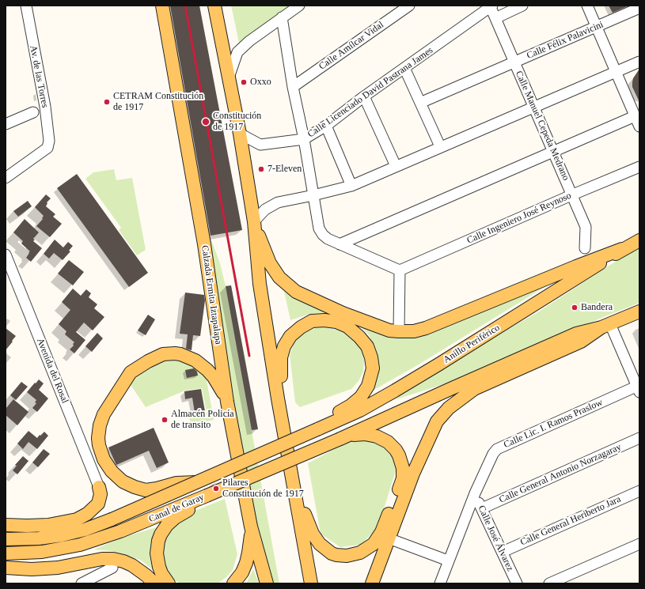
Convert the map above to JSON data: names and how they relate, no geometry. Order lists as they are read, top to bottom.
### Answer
{
  "streets": {
    "main road": ["Calzada Ermita Iztapalapa", "Anillo Periférico", "Canal de Garay"],
    "street": [
      "Calle Félix Palavicini",
      "Calle Amílcar Vidal",
      "Av. de las Torres",
      "Calle Licenciado David Pastrana James",
      "Calle Manuel Cepeda Medrano",
      "Calle Ingeniero José Reynoso",
      "Avenida del Rosal",
      "Calle Lic. I. Ramos Praslow",
      "Calle General Antonio Norzagaray",
      "Calle General Heriberto Jara",
      "Calle José Álvarez"
    ]
  },
  "crossings": [
    ["Calle Félix Palavicini", "Calle Manuel Cepeda Medrano"],
    ["Calle Licenciado David Pastrana James", "Calle Manuel Cepeda Medrano"],
    ["Calle Manuel Cepeda Medrano", "Calle Ingeniero José Reynoso"],
    ["Anillo Periférico", "Canal de Garay"],
    ["Calle Lic. I. Ramos Praslow", "Calle José Álvarez"],
    ["Calle General Antonio Norzagaray", "Calle José Álvarez"],
    ["Calle General Heriberto Jara", "Calle José Álvarez"]
  ],
  "places": [
    "Oxxo",
    "CETRAM Constitución de 1917",
    "Constitución de 1917",
    "7-Eleven",
    "Bandera",
    "Almacén Policía de transito",
    "Pilares Constitución de 1917"
  ]
}
